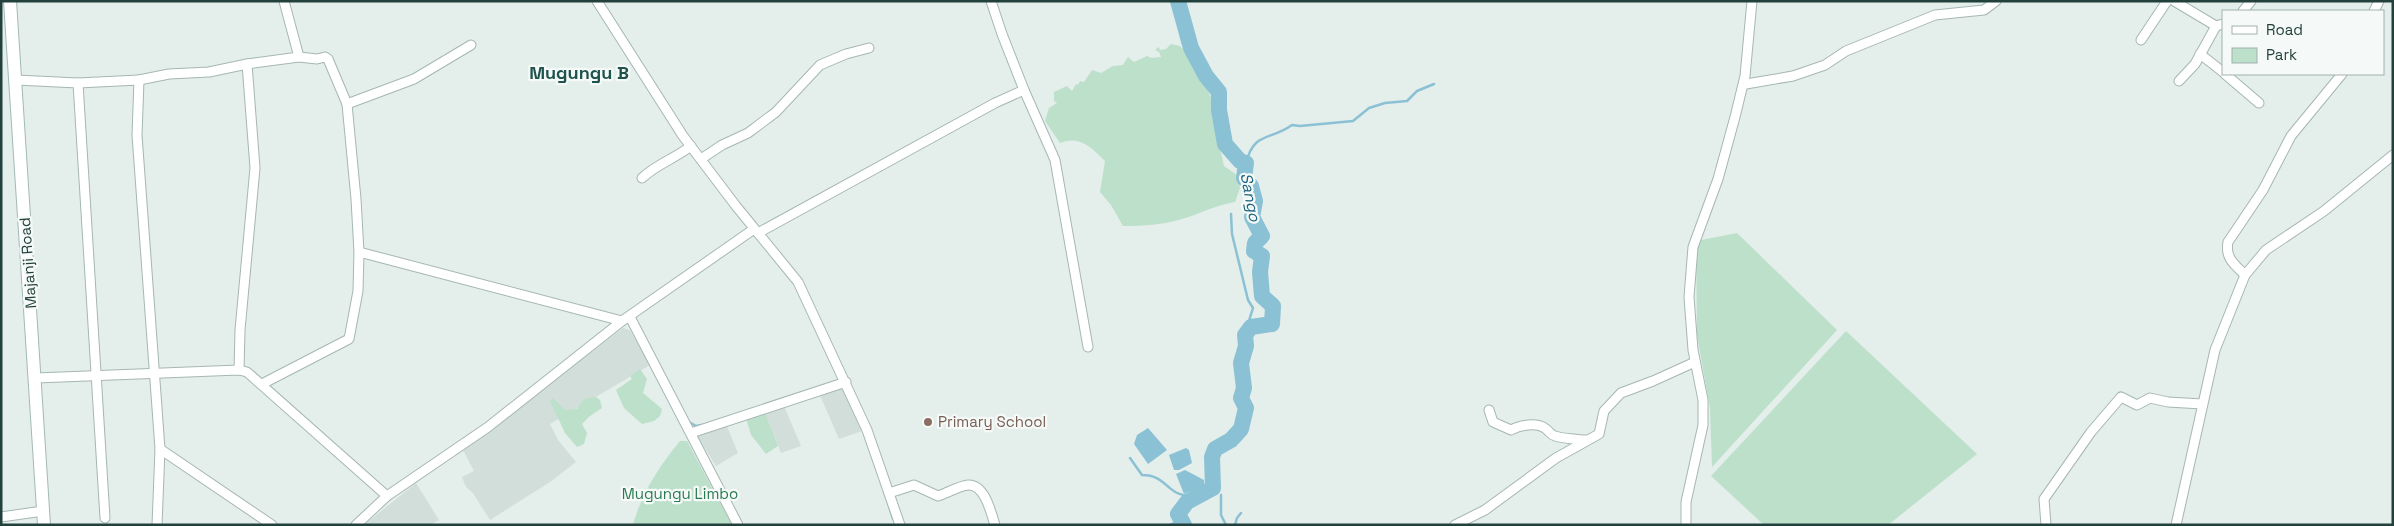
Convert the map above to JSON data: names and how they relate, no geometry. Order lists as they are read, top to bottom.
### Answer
{
  "streets": {
    "main road": ["Majanji Road"]
  },
  "districts": ["Mugungu B"],
  "water": ["Sango"],
  "parks": ["Mugungu Limbo"],
  "places": ["Primary School"],
  "legend": ["Road", "Park"]
}
